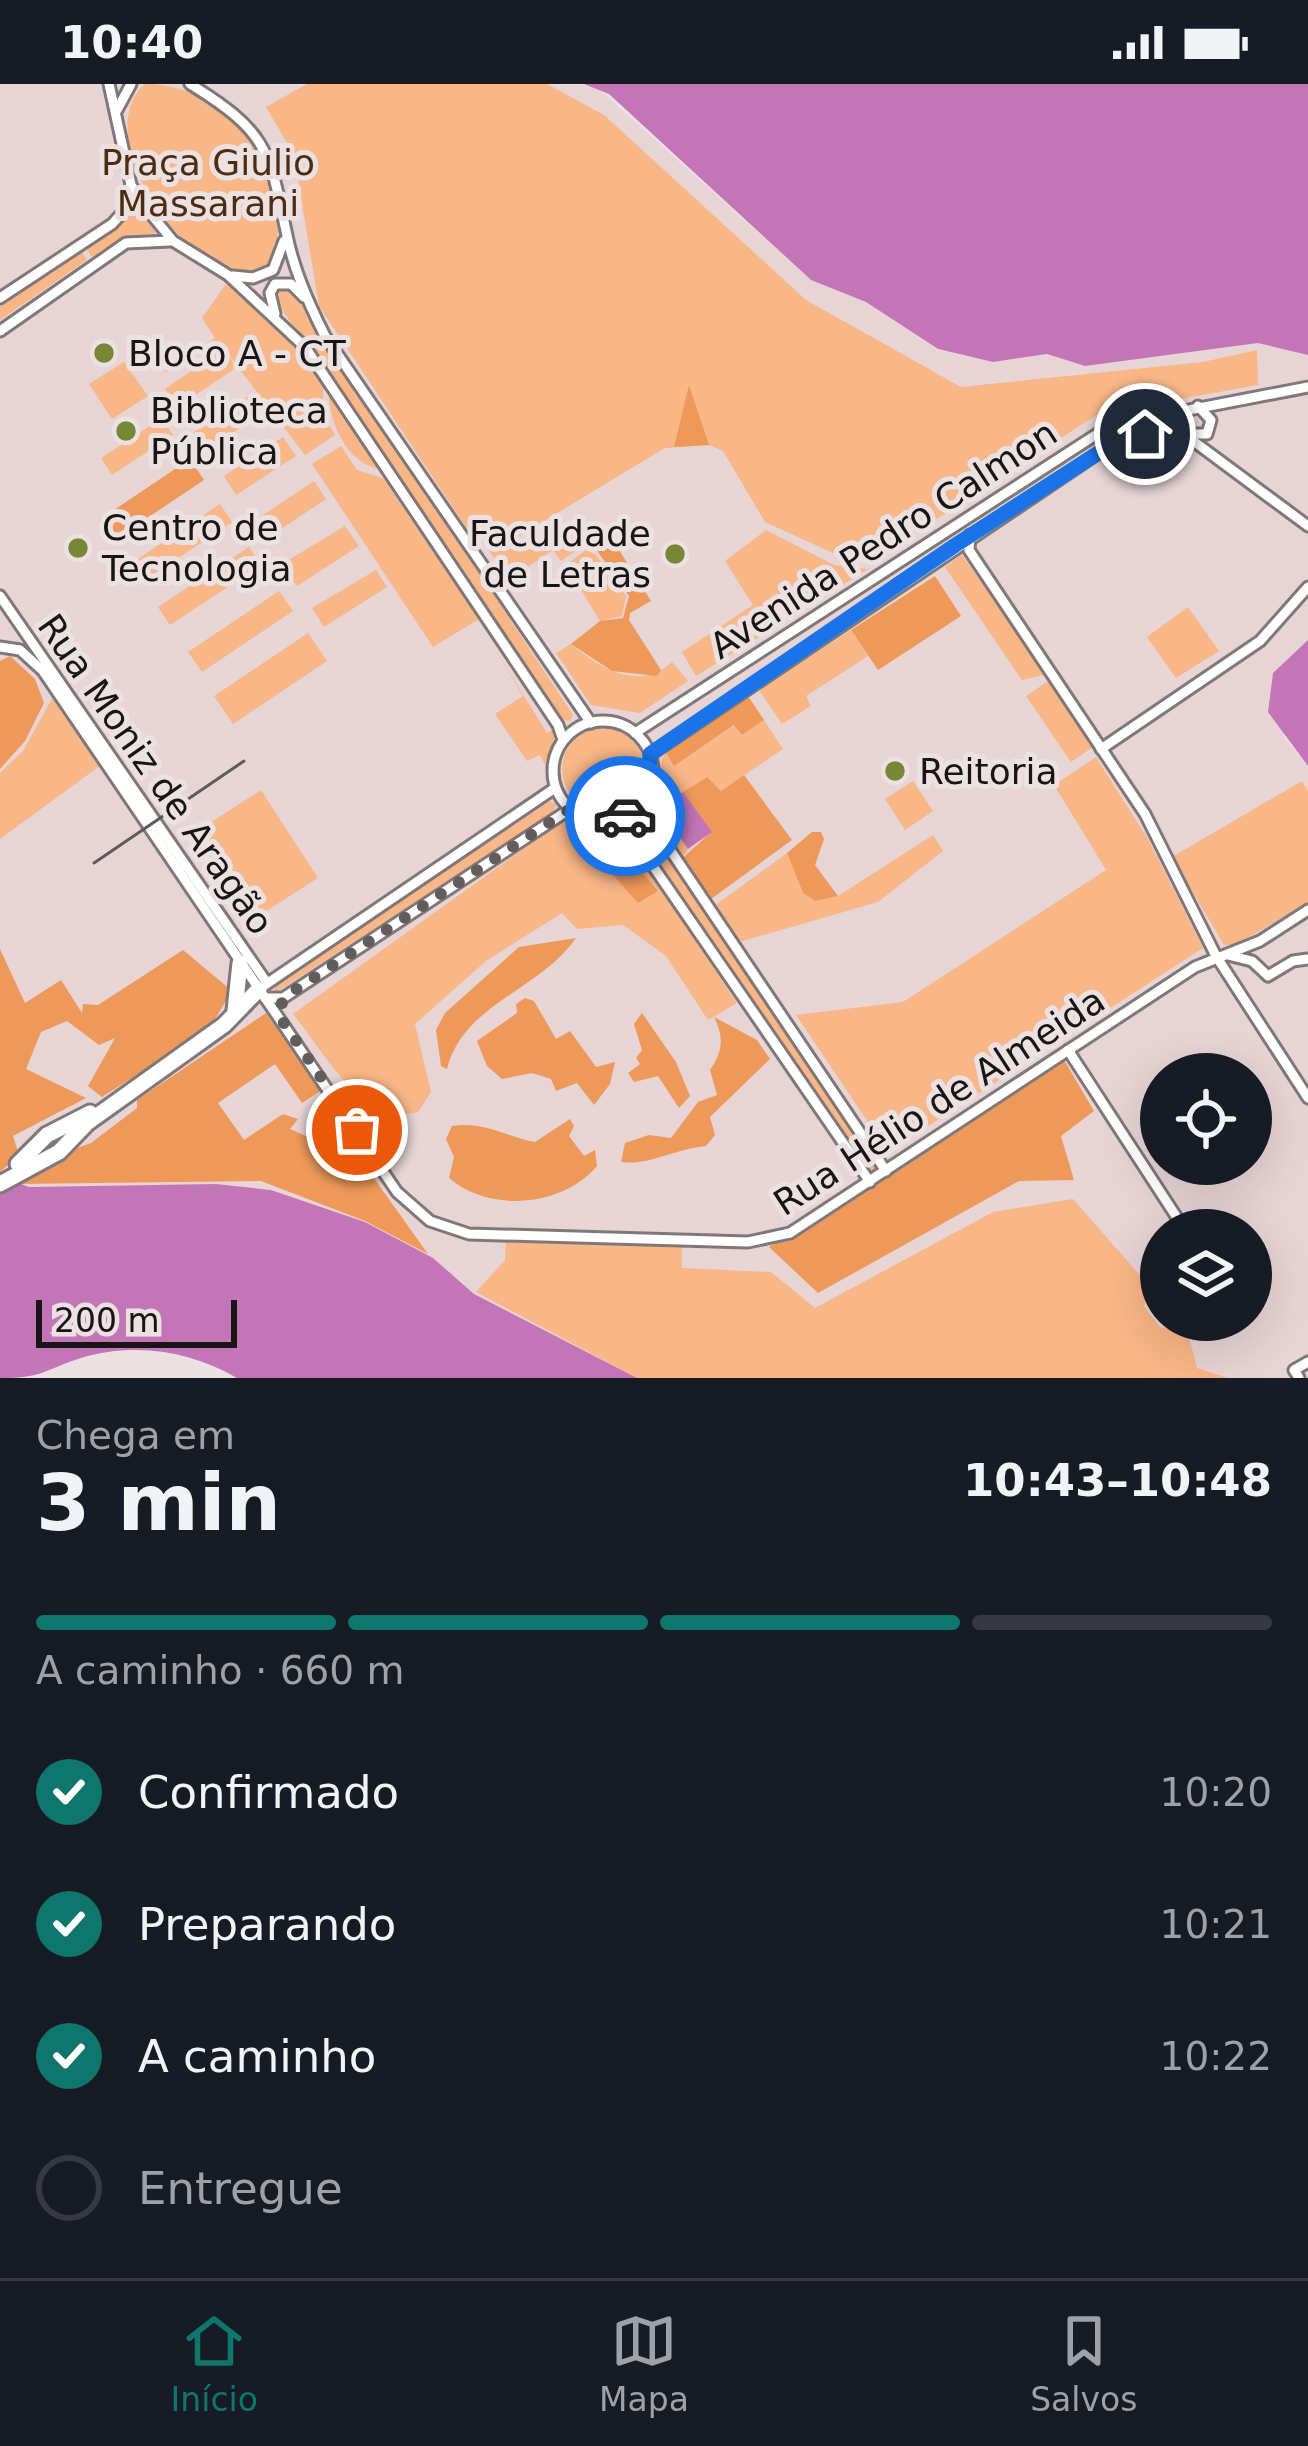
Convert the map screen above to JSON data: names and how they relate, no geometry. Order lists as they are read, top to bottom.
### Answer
{
  "streets": {
    "street": ["Avenida Pedro Calmon", "Rua Moniz de Aragão", "Rua Hélio de Almeida"]
  },
  "crossings": [
    ["Rua Moniz de Aragão", "Rua Hélio de Almeida"]
  ],
  "parks": ["Praça Giulio Massarani"],
  "places": [
    "Bloco A - CT",
    "Biblioteca Pública",
    "Centro de Tecnologia",
    "Faculdade de Letras",
    "Reitoria"
  ],
  "scale_bar": "200 m",
  "page": {
    "status": "10:40",
    "scale": "200 m",
    "heading": ["3 min", "Chega em", "10:43–10:48"],
    "bar": "A caminho · 660 m",
    "list": [
      ["Confirmado", "10:20"],
      ["Preparando", "10:21"],
      ["A caminho", "10:22"],
      "Entregue"
    ],
    "tabs": ["Início", "Mapa", "Salvos"]
  }
}
